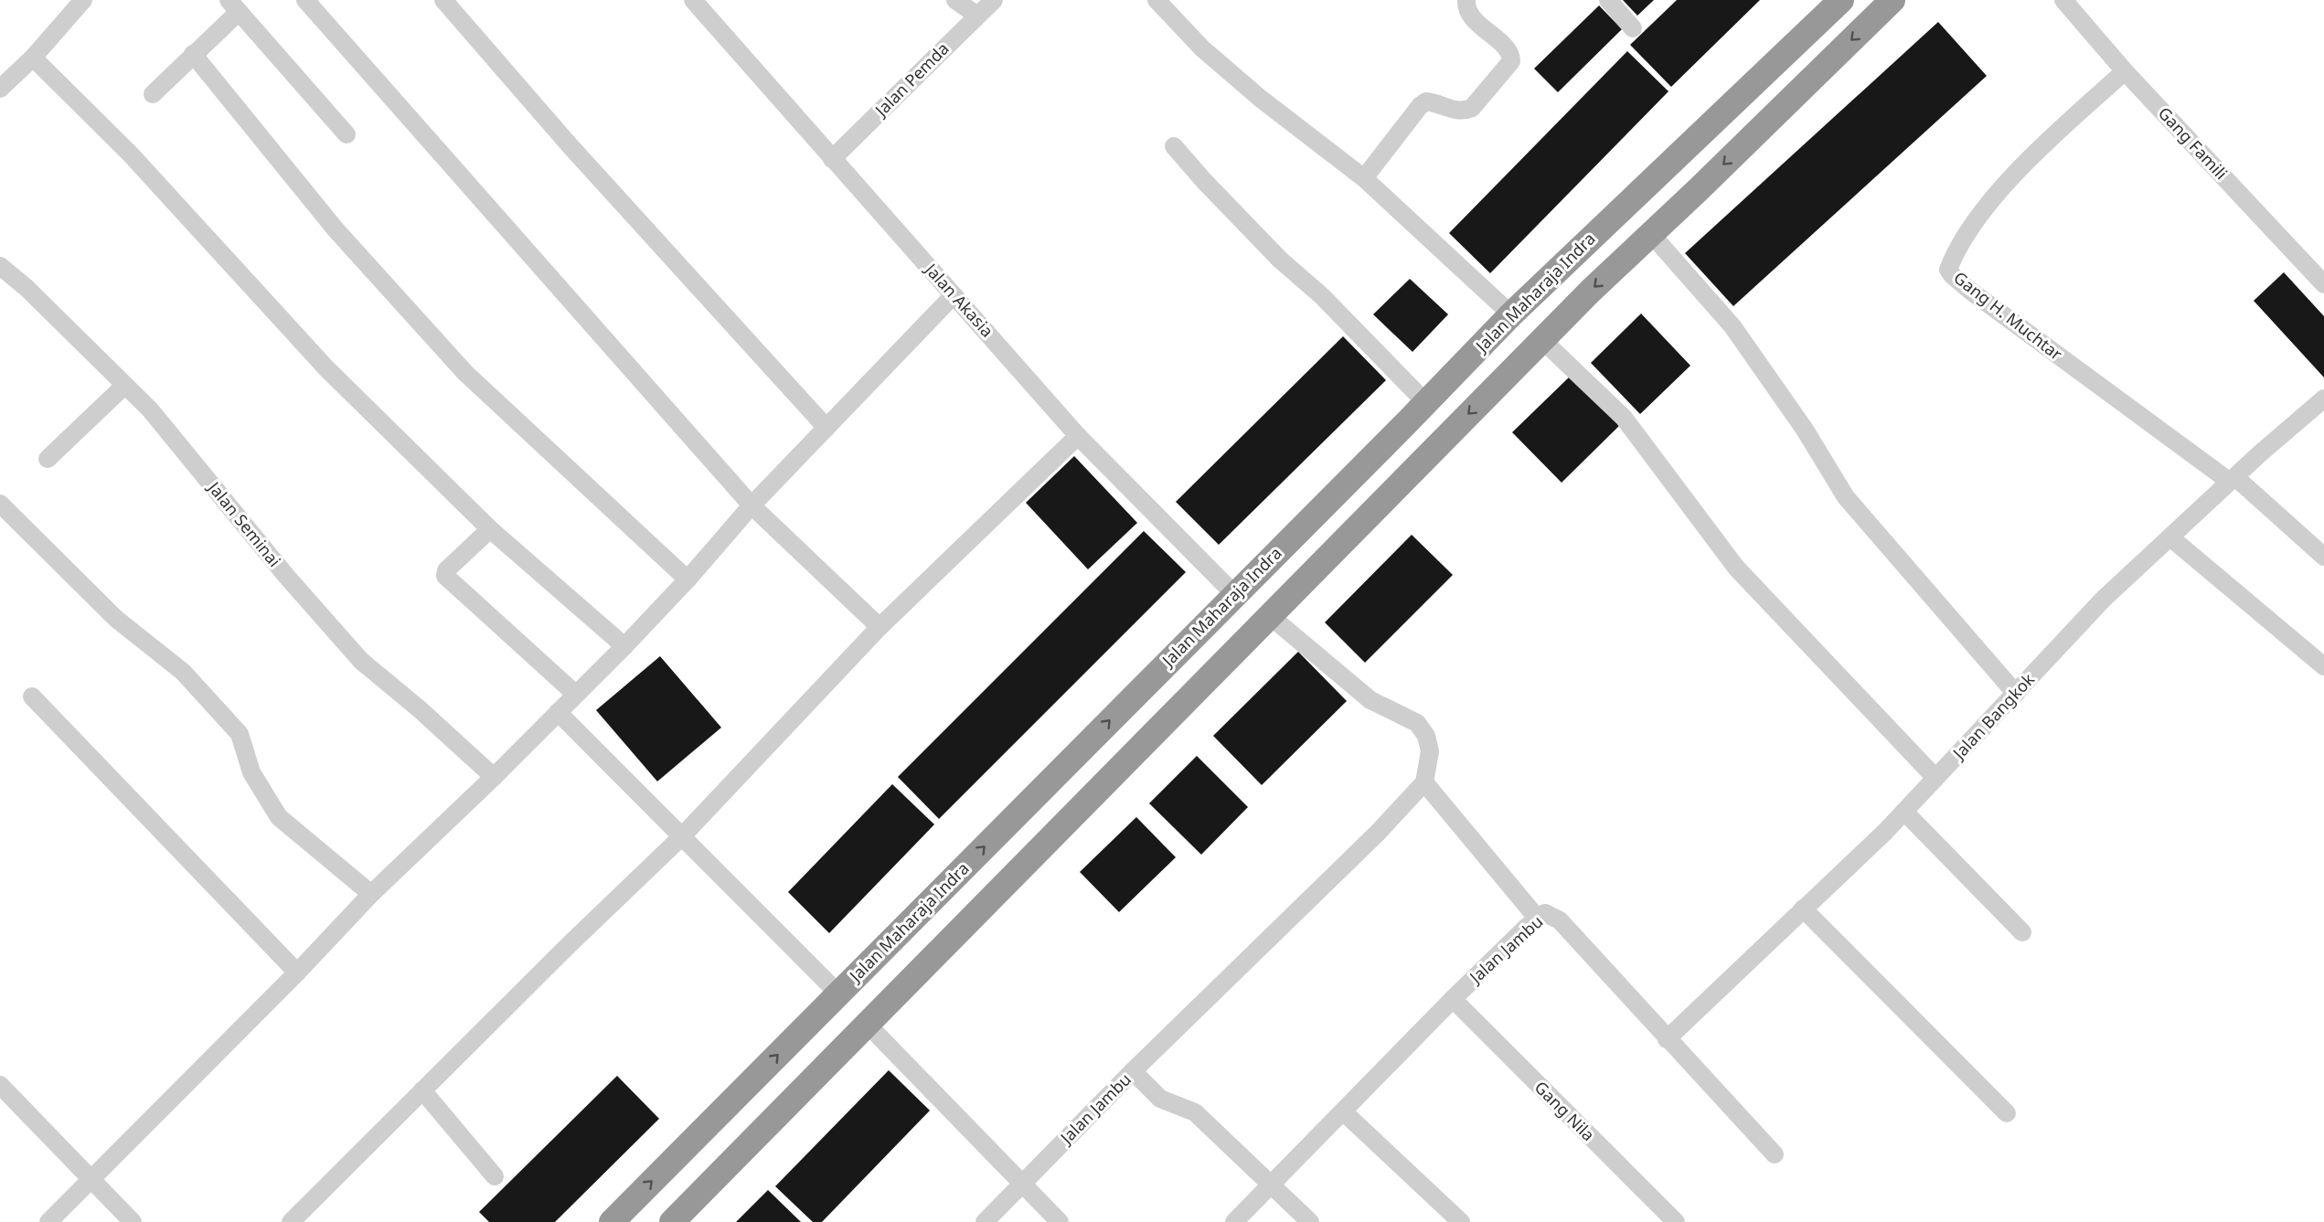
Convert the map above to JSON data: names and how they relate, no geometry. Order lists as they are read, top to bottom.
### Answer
{
  "streets": {
    "highway": ["Jalan Maharaja Indra"],
    "street": [
      "Jalan Pemda",
      "Gang Famili",
      "Jalan Akasia",
      "Gang H. Muchtar",
      "Jalan Seminai",
      "Jalan Bangkok",
      "Jalan Jambu",
      "Gang Nila"
    ]
  },
  "crossings": [
    ["Jalan Pemda", "Jalan Akasia"],
    ["Gang Famili", "Gang H. Muchtar"],
    ["Jalan Maharaja Indra", "Jalan Akasia"],
    ["Gang H. Muchtar", "Jalan Bangkok"],
    ["Jalan Bangkok", "Jalan Jambu"],
    ["Jalan Jambu", "Gang Nila"]
  ]
}
